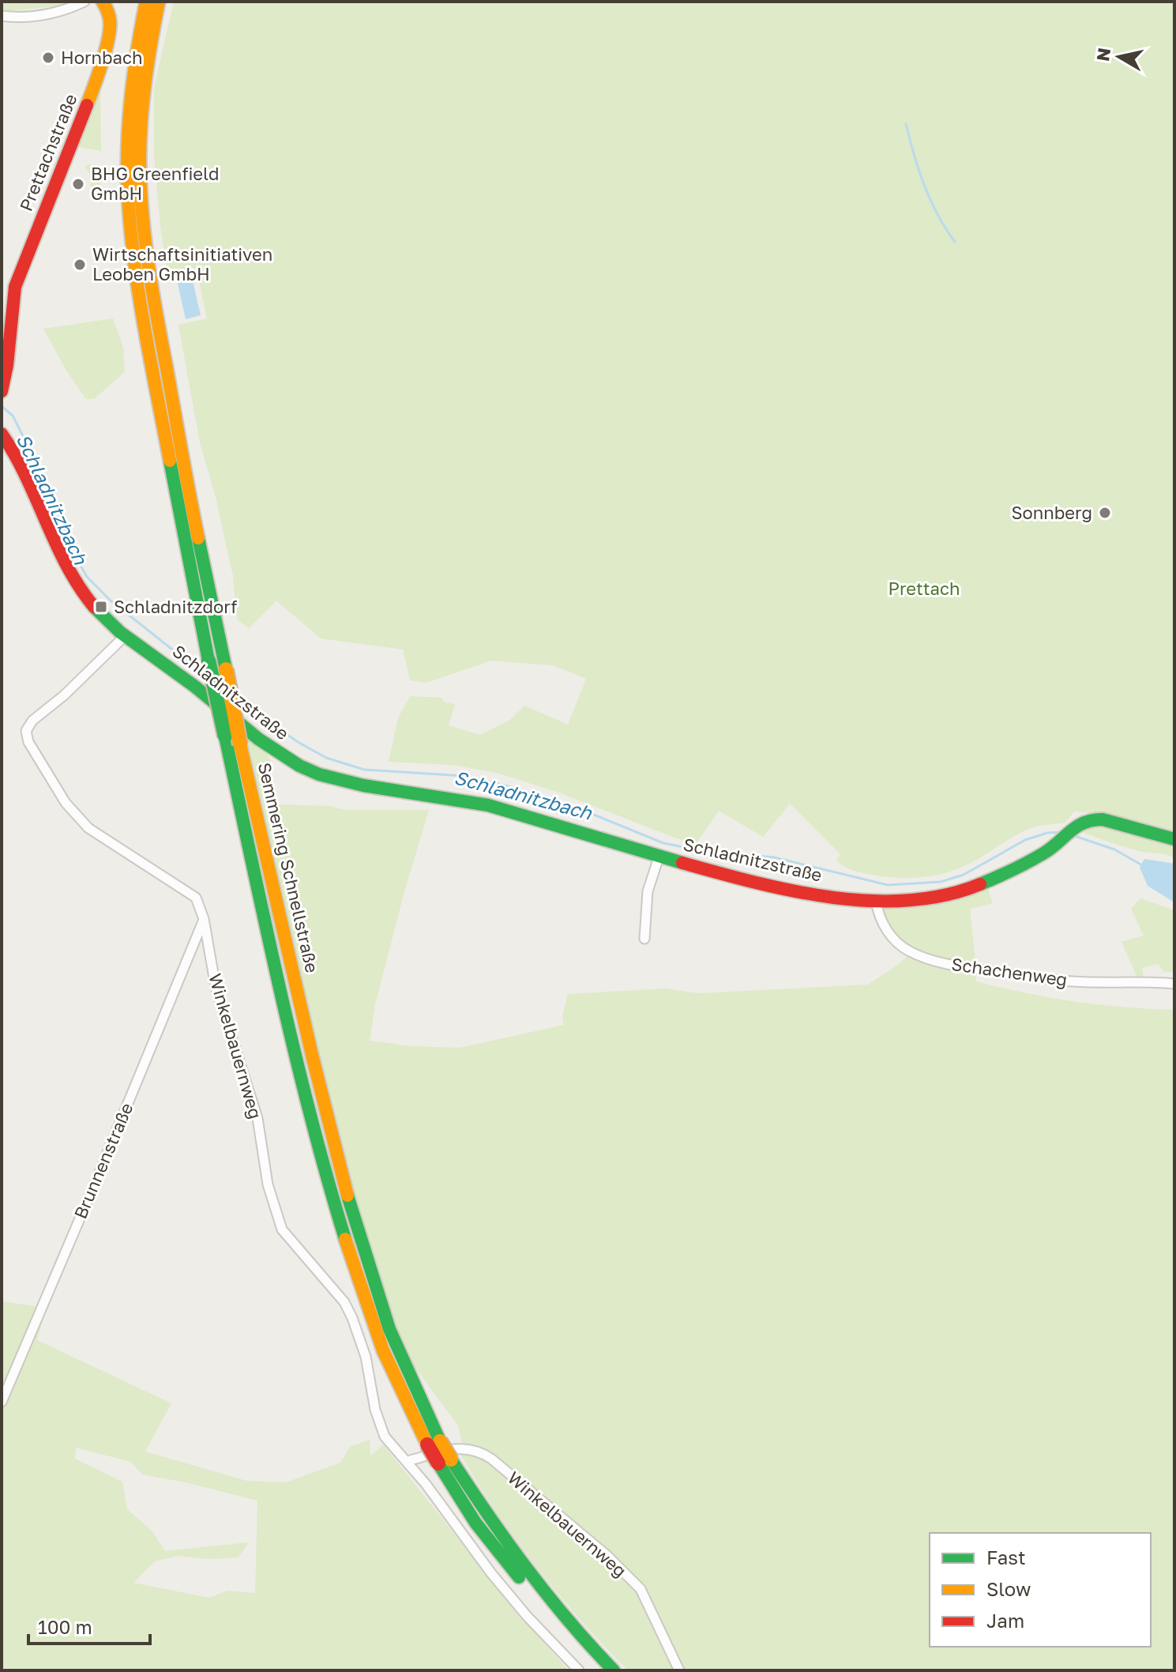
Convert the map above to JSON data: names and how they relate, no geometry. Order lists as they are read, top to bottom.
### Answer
{
  "streets": {
    "main road": ["Prettachstraße", "Schladnitzstraße", "Semmering Schnellstraße"],
    "street": ["Schachenweg", "Winkelbauernweg", "Brunnenstraße"]
  },
  "crossings": [
    ["Schladnitzstraße", "Schachenweg"],
    ["Schladnitzstraße", "Winkelbauernweg"],
    ["Winkelbauernweg", "Brunnenstraße"]
  ],
  "water": ["Schladnitzbach"],
  "parks": ["Prettach"],
  "places": {
    "other": [
      "Hornbach",
      "BHG Greenfield GmbH",
      "Wirtschaftsinitiativen Leoben GmbH",
      "Sonnberg"
    ],
    "transit": ["Schladnitzdorf"]
  },
  "legend": ["Fast", "Slow", "Jam"],
  "scale_bar": "100 m",
  "north": "left"
}
